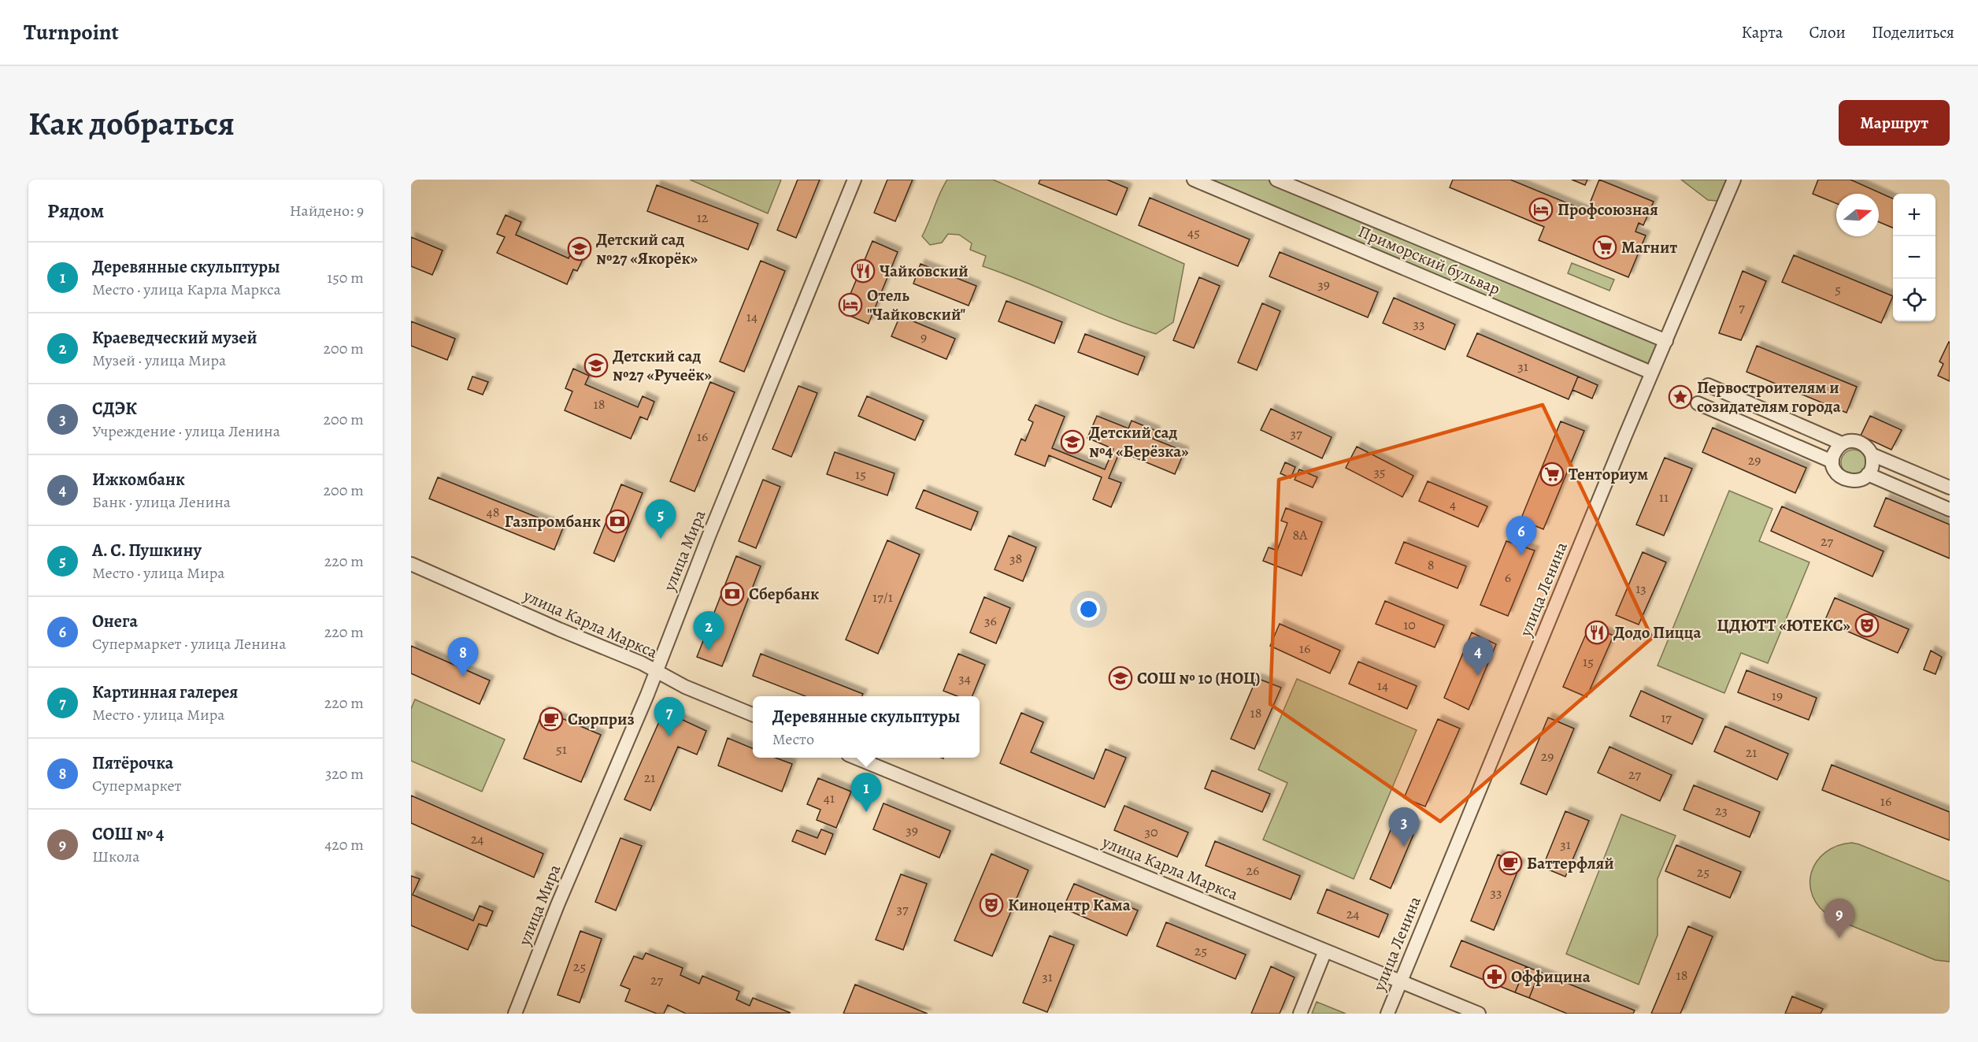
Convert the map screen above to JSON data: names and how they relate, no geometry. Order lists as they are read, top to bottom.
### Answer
{
  "streets": {
    "street": [
      "Приморский бульвар",
      "улица Мира",
      "улица Ленина",
      "улица Карла Маркса"
    ]
  },
  "crossings": [
    ["Приморский бульвар", "улица Ленина"],
    ["улица Мира", "улица Карла Маркса"],
    ["улица Ленина", "улица Карла Маркса"]
  ],
  "places": {
    "hotel": ["Профсоюзная", "Отель \"Чайковский\""],
    "supermarket": ["Магнит", "Тенториум"],
    "school or university": [
      "Детский сад №27 «Якорёк»",
      "Детский сад №27 «Ручеёк»",
      "Детский сад №4 «Берёзка»",
      "СОШ № 10 (НОЦ)"
    ],
    "restaurant": ["Чайковский", "Додо Пицца"],
    "place": ["Первостроителям и созидателям города"],
    "bank": ["Газпромбанк", "Сбербанк"],
    "theatre": ["ЦДЮТТ «ЮТЕКС»", "Киноцентр Кама"],
    "cafe": ["Сюрприз", "Баттерфляй"],
    "pharmacy": ["Оффицина"]
  },
  "house_numbers": [
    "12",
    "45",
    "39",
    "5",
    "7",
    "14",
    "33",
    "9",
    "31",
    "18",
    "37",
    "16",
    "29",
    "35",
    "15",
    "11",
    "4",
    "48",
    "8А",
    "27",
    "38",
    "8",
    "6",
    "13",
    "17/1",
    "36",
    "10",
    "16",
    "15",
    "34",
    "14",
    "19",
    "18",
    "17",
    "51",
    "21",
    "29",
    "27",
    "21",
    "41",
    "16",
    "23",
    "39",
    "30",
    "24",
    "31",
    "26",
    "25",
    "33",
    "37",
    "24",
    "25",
    "25",
    "18",
    "31",
    "27"
  ],
  "north": "right",
  "page": {
    "header": "Turnpoint",
    "nav": ["Карта", "Слои", "Поделиться"],
    "buttons": "Маршрут",
    "title": "Как добраться",
    "heading": ["Рядом", "Найдено: 9"],
    "map_buttons": ["+", "−"],
    "list": [
      {
        "mark": "1",
        "name": "Деревянные скульптуры",
        "note": "Место · улица Карла Маркса",
        "value": "150 m"
      },
      {
        "mark": "2",
        "name": "Краеведческий музей",
        "note": "Музей · улица Мира",
        "value": "200 m"
      },
      {
        "mark": "3",
        "name": "СДЭК",
        "note": "Учреждение · улица Ленина",
        "value": "200 m"
      },
      {
        "mark": "4",
        "name": "Ижкомбанк",
        "note": "Банк · улица Ленина",
        "value": "200 m"
      },
      {
        "mark": "5",
        "name": "А. С. Пушкину",
        "note": "Место · улица Мира",
        "value": "220 m"
      },
      {
        "mark": "6",
        "name": "Онега",
        "note": "Супермаркет · улица Ленина",
        "value": "220 m"
      },
      {
        "mark": "7",
        "name": "Картинная галерея",
        "note": "Место · улица Мира",
        "value": "220 m"
      },
      {
        "mark": "8",
        "name": "Пятёрочка",
        "note": "Супермаркет",
        "value": "320 m"
      },
      {
        "mark": "9",
        "name": "СОШ № 4",
        "note": "Школа",
        "value": "420 m"
      }
    ],
    "pins": [
      "5",
      "6",
      "2",
      "4",
      "8",
      "7",
      "1",
      "3",
      "9"
    ],
    "popup": ["Деревянные скульптуры", "Место"]
  }
}
